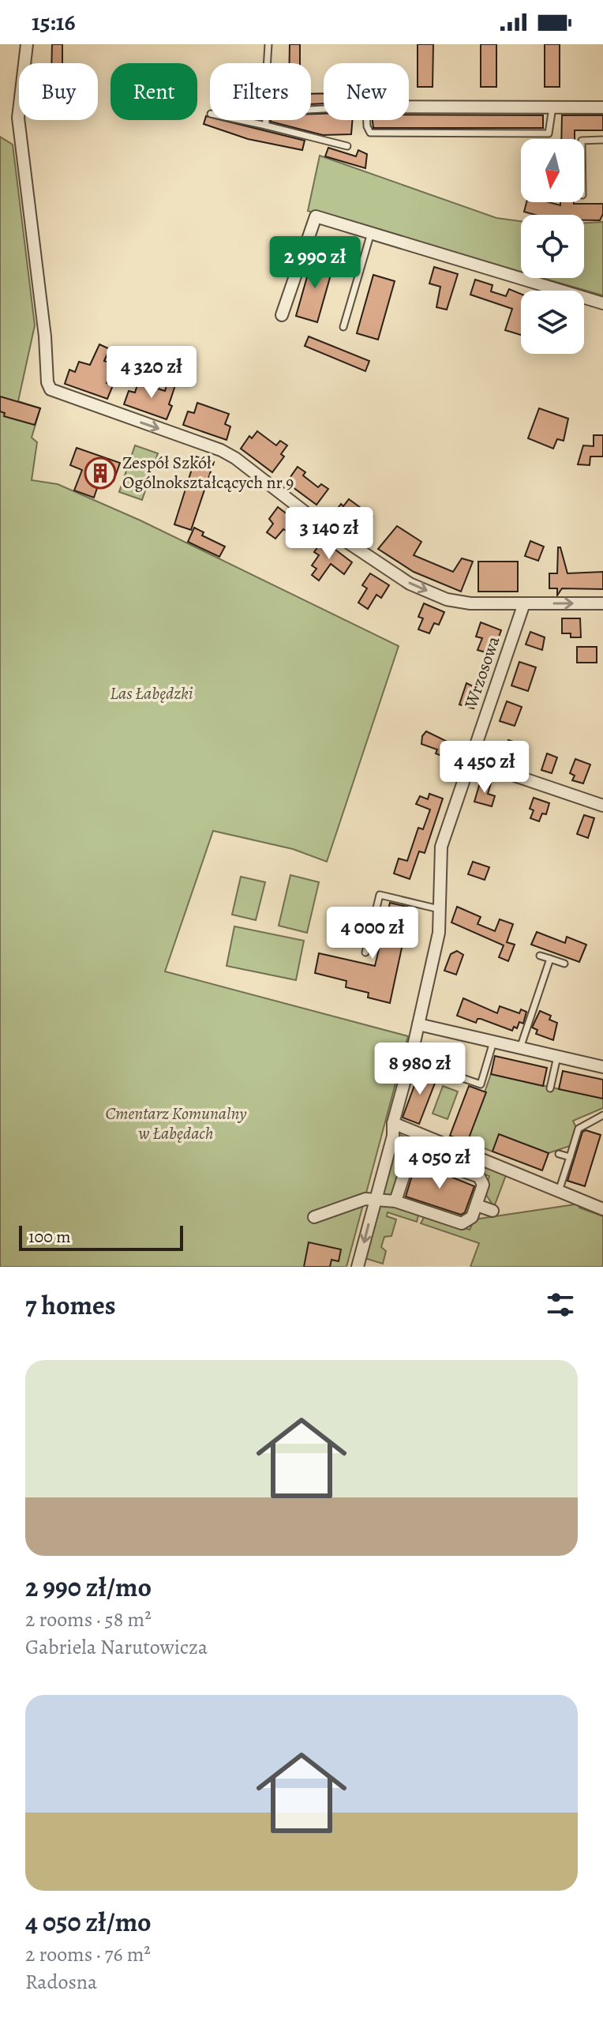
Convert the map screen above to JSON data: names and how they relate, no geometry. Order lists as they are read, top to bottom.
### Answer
{
  "streets": {
    "street": ["Wrzosowa"]
  },
  "parks": ["Las Łabędzki", "Cmentarz Komunalny w Łabędach"],
  "places": {
    "building": ["Zespół Szkół Ogólnokształcących nr 9"]
  },
  "scale_bar": "100 m",
  "north": "bottom",
  "page": {
    "status": "15:16",
    "chip": [
      "Buy",
      "Rent",
      "Filters",
      "New"
    ],
    "price": [
      "2 990 zł",
      "4 320 zł",
      "3 140 zł",
      "4 450 zł",
      "4 000 zł",
      "8 980 zł",
      "4 050 zł"
    ],
    "scale": "100 m",
    "heading": "7 homes",
    "list": [
      {
        "name": "2 990 zł/mo",
        "note": "2 rooms · 58 m² · Gabriela Narutowicza"
      },
      {
        "name": "4 050 zł/mo",
        "note": "2 rooms · 76 m² · Radosna"
      }
    ]
  }
}
